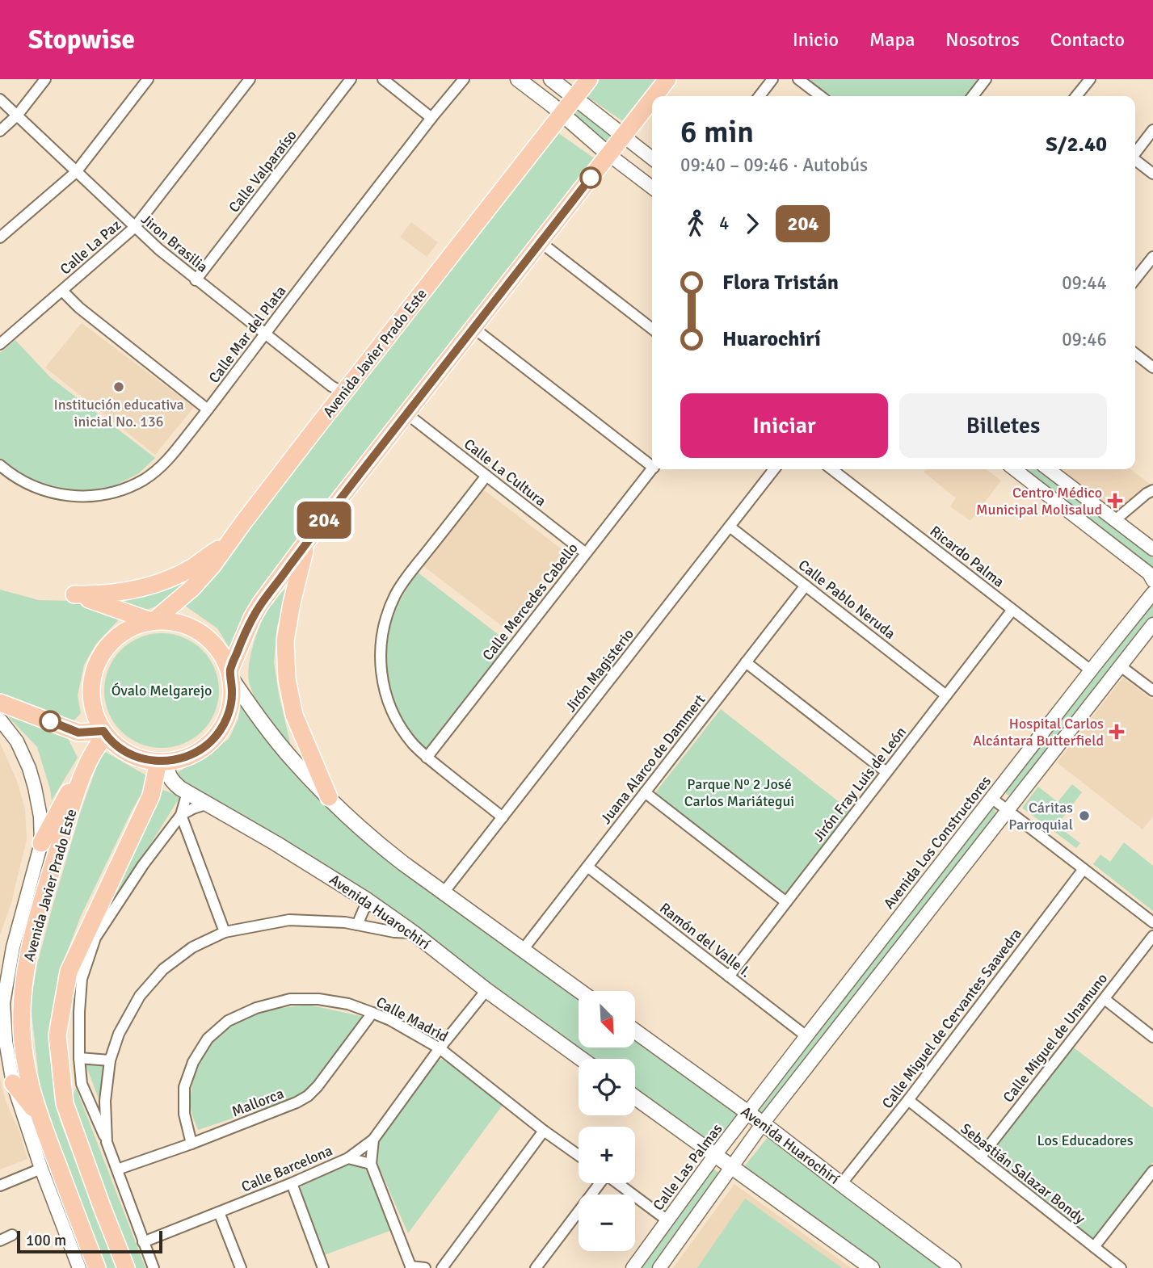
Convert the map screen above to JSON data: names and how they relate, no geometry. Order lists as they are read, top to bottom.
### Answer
{
  "streets": {
    "main road": ["Avenida Javier Prado Este", "Avenida Huarochirí"],
    "street": [
      "Calle Valparaíso",
      "Jiron Brasilia",
      "Calle La Paz",
      "Calle Mar del Plata",
      "Calle La Cultura",
      "Ricardo Palma",
      "Calle Pablo Neruda",
      "Calle Mercedes Cabello",
      "Jirón Magisterio",
      "Juana Alarco de Dammert",
      "Jirón Fray Luis de León",
      "Avenida Los Constructores",
      "Ramón del Valle I.",
      "Calle Miguel de Cervantes Saavedra",
      "Calle Madrid",
      "Calle Miguel de Unamuno",
      "Mallorca",
      "Calle Las Palmas",
      "Calle Barcelona",
      "Sebastián Salazar Bondy"
    ]
  },
  "crossings": [
    ["Calle Valparaíso", "Jiron Brasilia"],
    ["Jiron Brasilia", "Calle La Paz"],
    ["Jiron Brasilia", "Calle Mar del Plata"],
    ["Jiron Brasilia", "Avenida Javier Prado Este"],
    ["Avenida Javier Prado Este", "Avenida Huarochirí"],
    ["Calle La Cultura", "Calle Mercedes Cabello"],
    ["Ricardo Palma", "Jirón Fray Luis de León"],
    ["Ricardo Palma", "Avenida Los Constructores"],
    ["Calle Pablo Neruda", "Jirón Magisterio"],
    ["Calle Pablo Neruda", "Juana Alarco de Dammert"],
    ["Calle Pablo Neruda", "Jirón Fray Luis de León"],
    ["Juana Alarco de Dammert", "Ramón del Valle I."],
    ["Jirón Fray Luis de León", "Ramón del Valle I."],
    ["Avenida Los Constructores", "Avenida Huarochirí"],
    ["Avenida Los Constructores", "Ramón del Valle I."],
    ["Avenida Los Constructores", "Calle Las Palmas"],
    ["Avenida Huarochirí", "Calle Miguel de Cervantes Saavedra"],
    ["Avenida Huarochirí", "Calle Las Palmas"],
    ["Calle Miguel de Cervantes Saavedra", "Sebastián Salazar Bondy"],
    ["Calle Madrid", "Mallorca"],
    ["Calle Miguel de Unamuno", "Sebastián Salazar Bondy"]
  ],
  "parks": ["Óvalo Melgarejo", "Parque Nº 2 José Carlos Mariátegui", "Los Educadores"],
  "places": {
    "other": ["Institución educativa inicial No. 136", "Cáritas Parroquial"],
    "health": ["Centro Médico Municipal Molisalud", "Hospital Carlos Alcántara Butterfield"]
  },
  "lines": ["bus line 204"],
  "scale_bar": "100 m",
  "north": "bottom right",
  "page": {
    "header": "Stopwise",
    "nav": [
      "Inicio",
      "Mapa",
      "Nosotros",
      "Contacto"
    ],
    "on_map": "204",
    "heading": ["6 min", "09:40 – 09:46 · Autobús", "S/2.40"],
    "legs": ["4", "204"],
    "list": [
      {
        "name": "Flora Tristán",
        "value": "09:44"
      },
      {
        "name": "Huarochirí",
        "value": "09:46"
      }
    ],
    "buttons": ["Iniciar", "Billetes"],
    "map_buttons": ["+", "−"],
    "scale": "100 m"
  }
}
